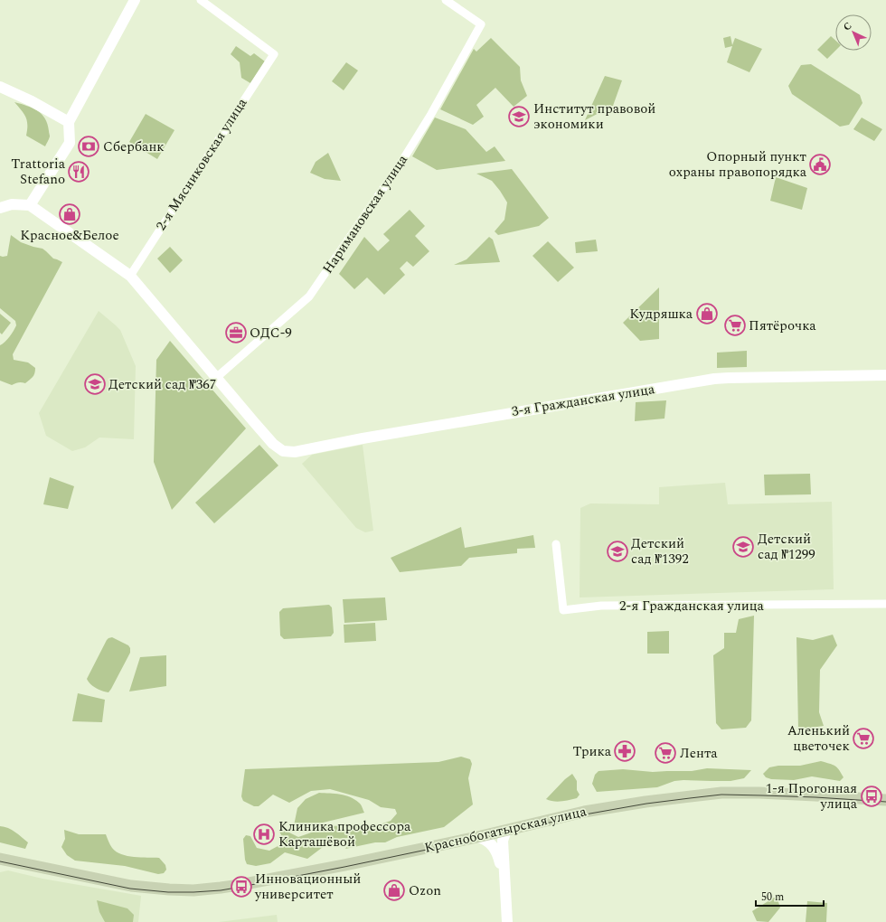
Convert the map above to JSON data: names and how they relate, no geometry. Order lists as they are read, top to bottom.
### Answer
{
  "streets": {
    "main road": ["Краснобогатырская улица"],
    "street": [
      "2-я Мясниковская улица",
      "Наримановская улица",
      "3-я Гражданская улица",
      "2-я Гражданская улица"
    ]
  },
  "crossings": [
    ["Наримановская улица", "3-я Гражданская улица"]
  ],
  "places": {
    "school or university": [
      "Институт правовой экономики",
      "Детский сад №367",
      "Детский сад №1299",
      "Детский сад №1392"
    ],
    "bank": ["Сбербанк"],
    "public building": ["Опорный пункт охраны правопорядка"],
    "restaurant": ["Trattoria Stefano"],
    "shop": ["Красное&Белое", "Кудряшка", "Ozon"],
    "supermarket": ["Пятёрочка", "Аленький цветочек", "Лента"],
    "office": ["ОДС-9"],
    "pharmacy": ["Трика"],
    "bus stop": ["1-я Прогонная улица", "Инновационный университет"],
    "hospital": ["Клиника профессора Карташёвой"]
  },
  "scale_bar": "50 m",
  "north": "top left"
}
